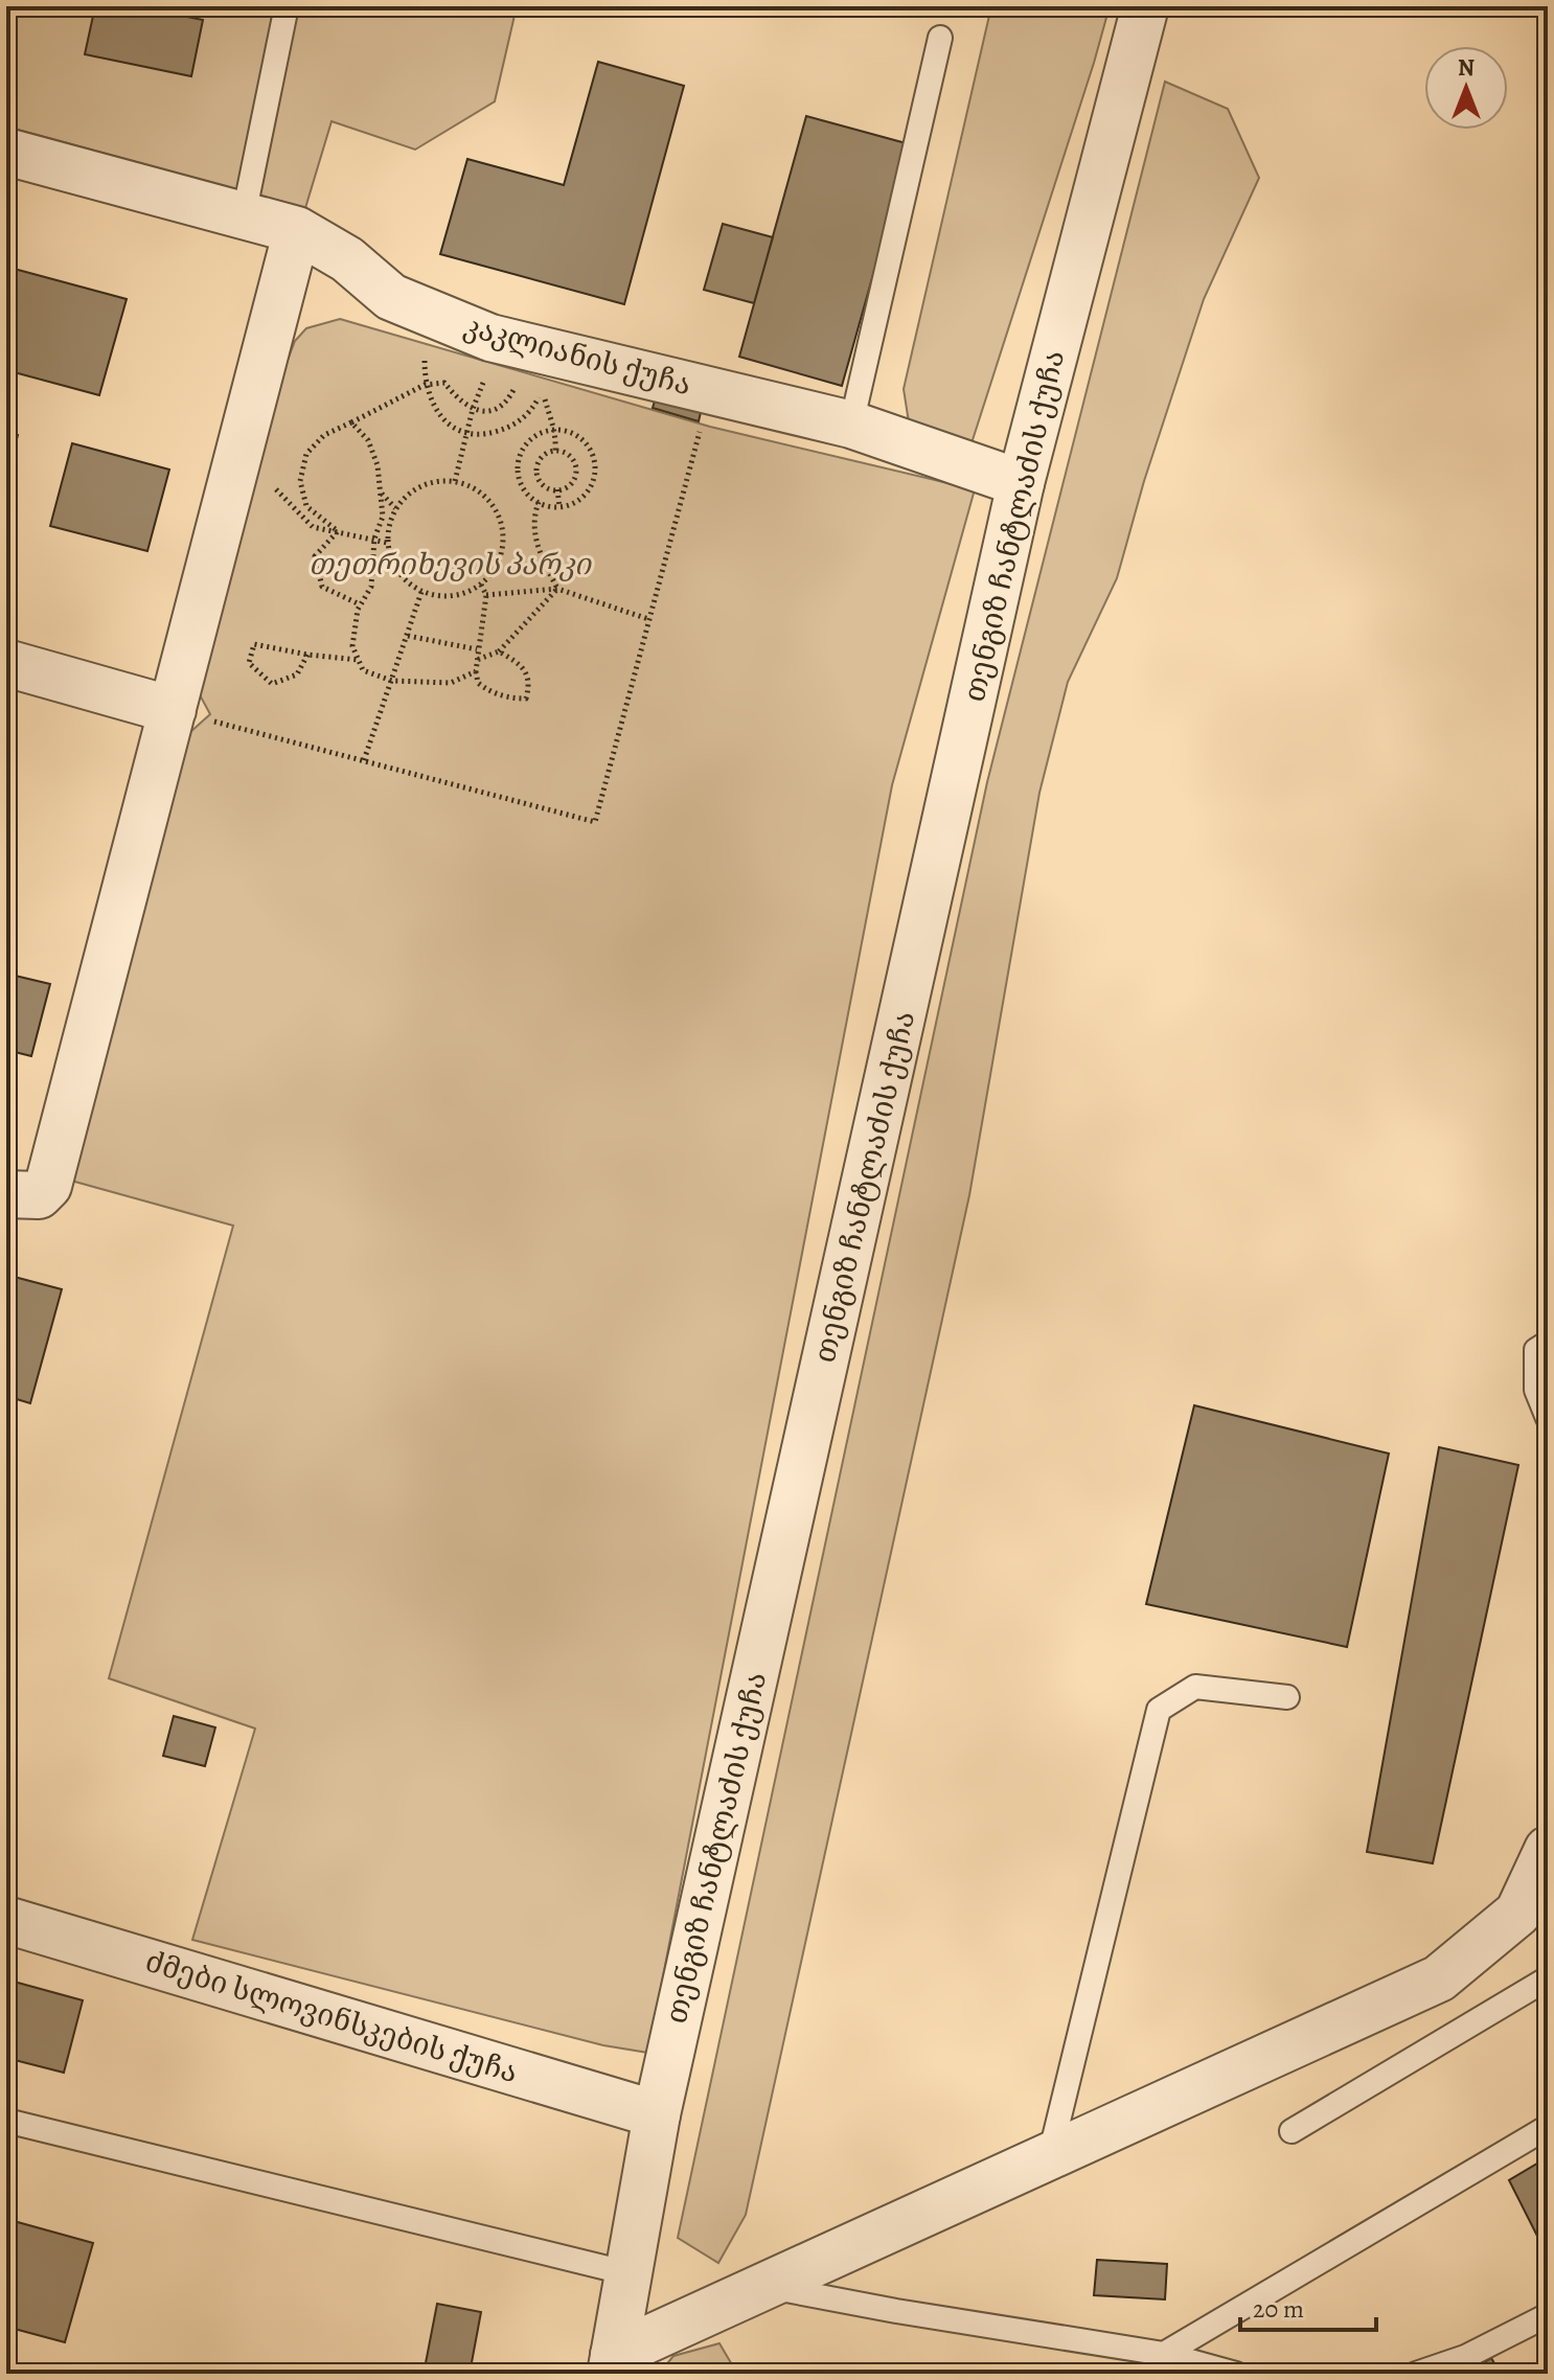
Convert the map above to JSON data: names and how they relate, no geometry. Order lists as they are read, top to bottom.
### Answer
{
  "streets": {
    "street": ["კაკლიანის ქუჩა", "თენგიზ ჩანტლაძის ქუჩა", "ძმები სლოვინსკების ქუჩა"]
  },
  "crossings": [
    ["კაკლიანის ქუჩა", "თენგიზ ჩანტლაძის ქუჩა"],
    ["თენგიზ ჩანტლაძის ქუჩა", "ძმები სლოვინსკების ქუჩა"]
  ],
  "parks": ["თეთრიხევის პარკი"],
  "scale_bar": "20 m",
  "north": "top"
}
